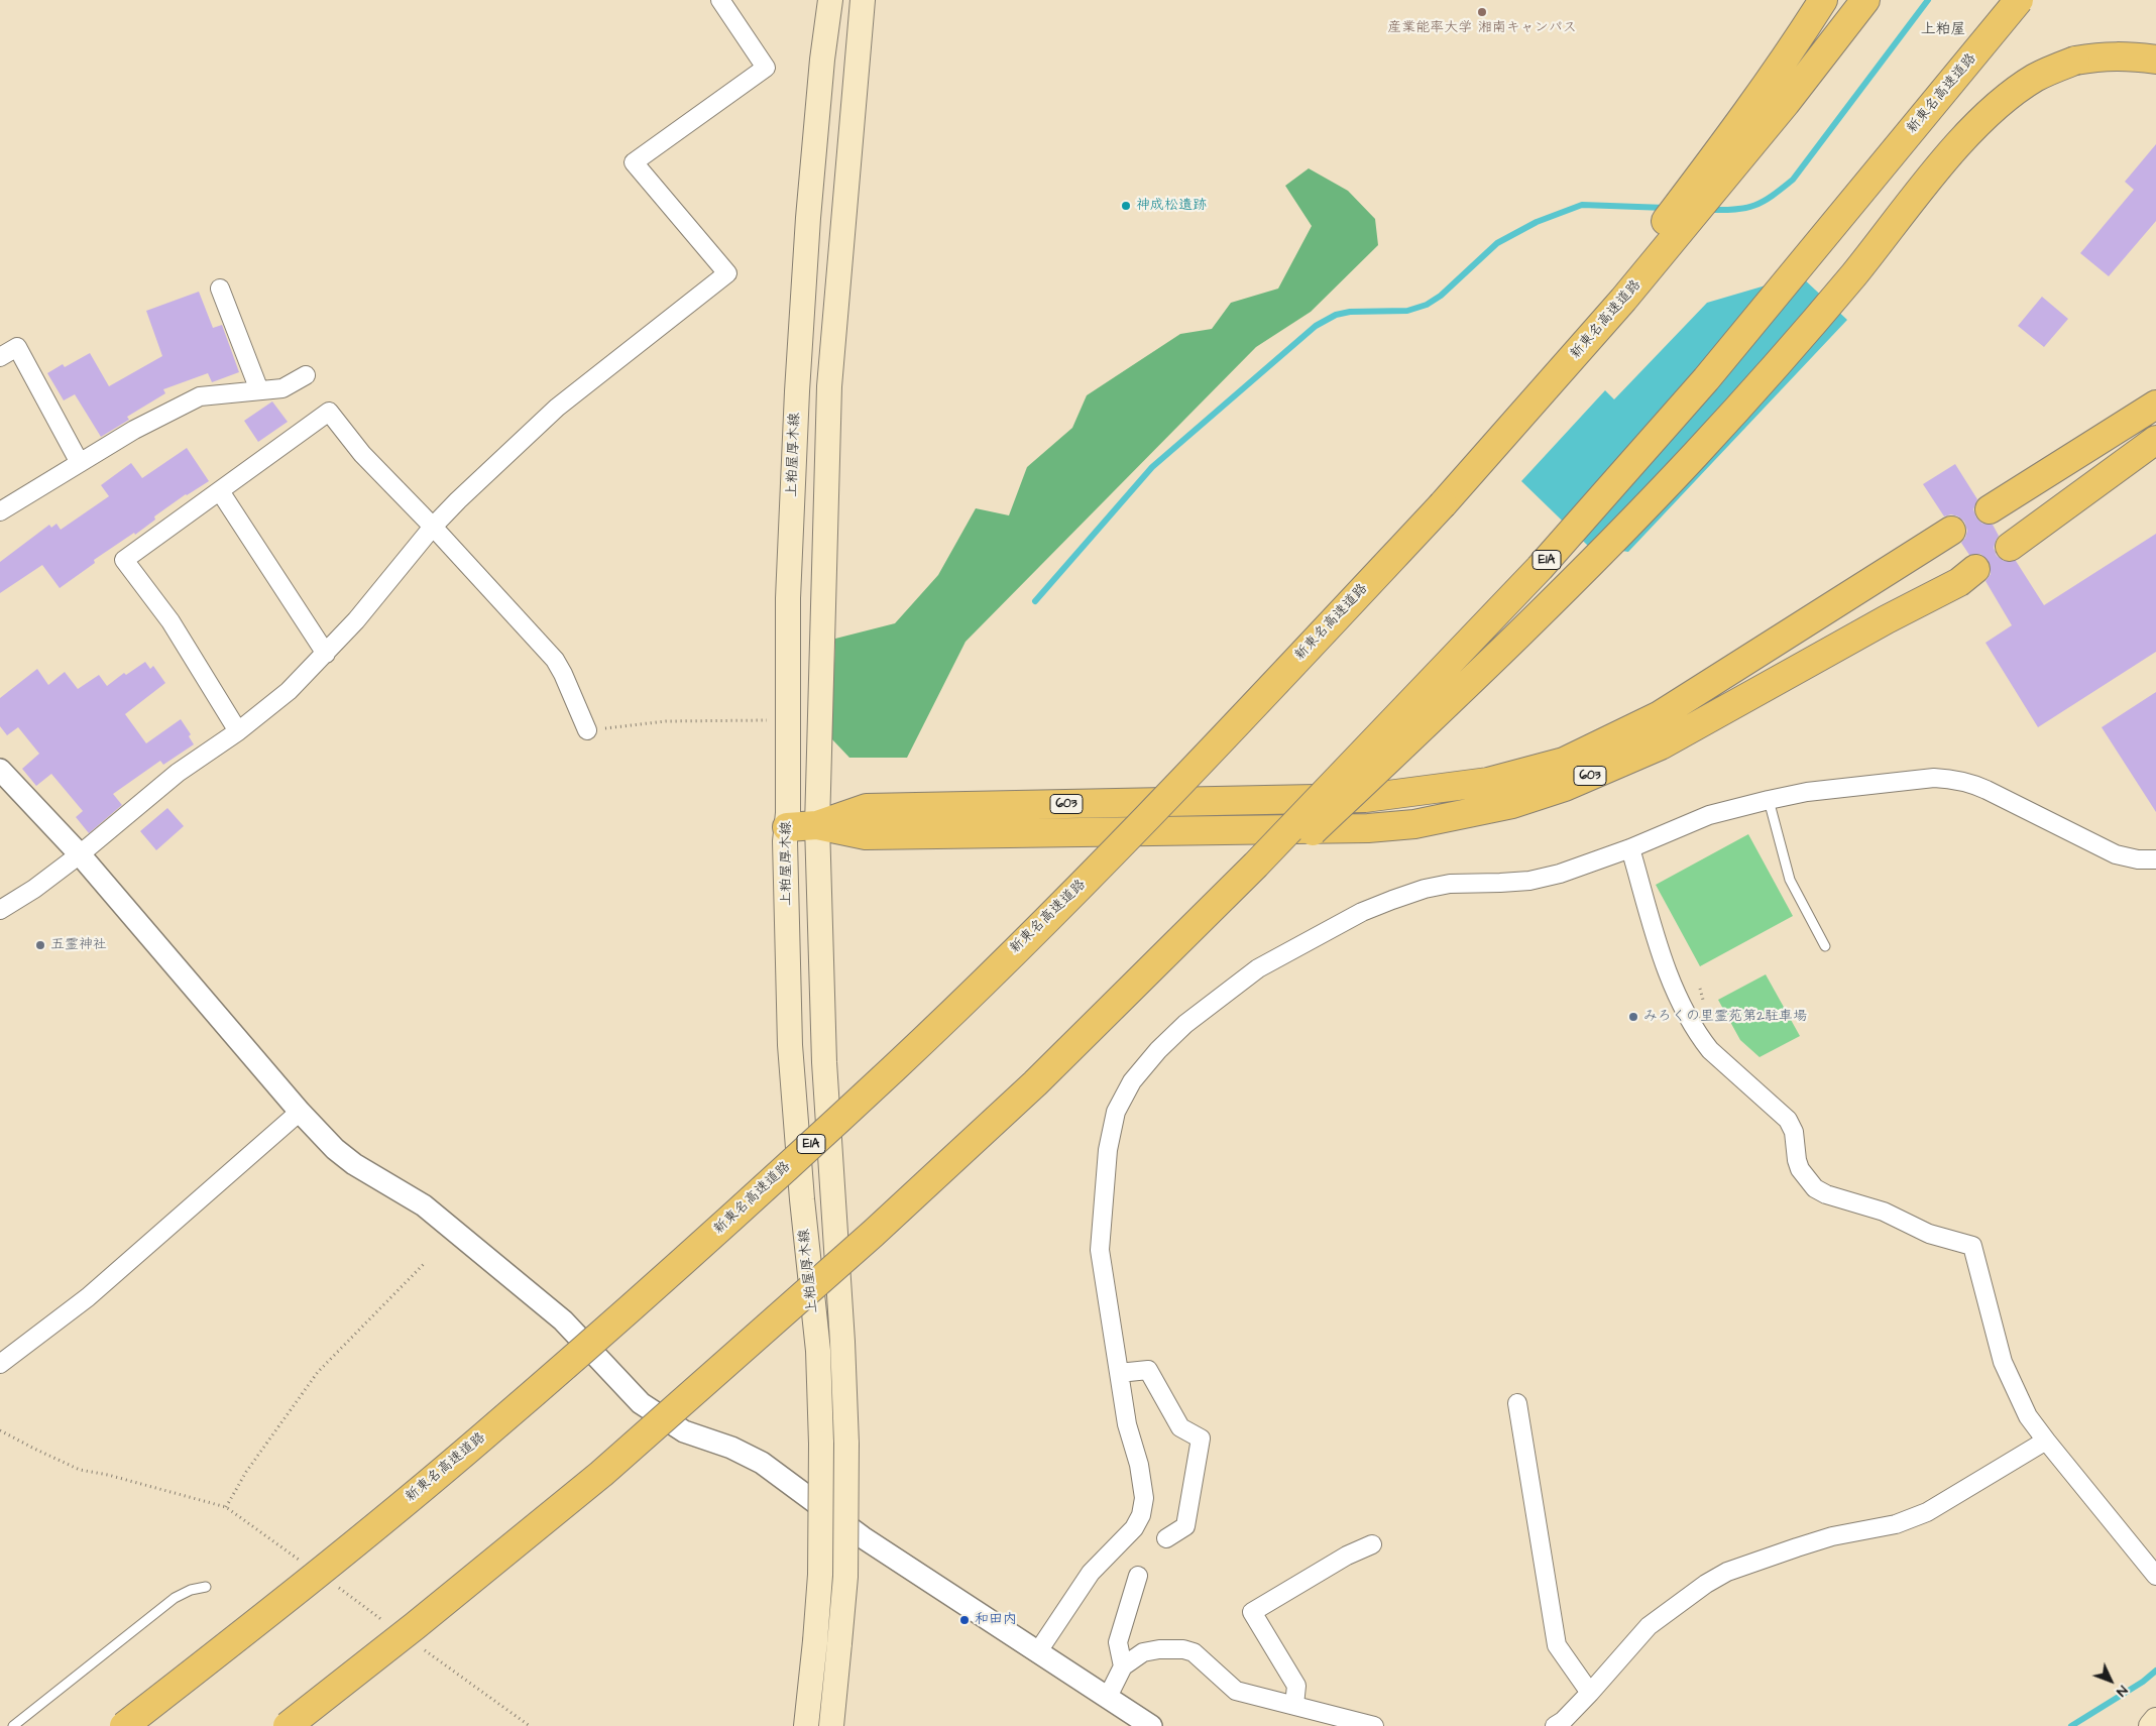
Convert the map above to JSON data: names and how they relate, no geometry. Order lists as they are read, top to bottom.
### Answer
{
  "streets": {
    "highway": ["新東名高速道路", "E1A", "603"],
    "main road": ["上粕屋厚木線"]
  },
  "crossings": [
    ["上粕屋厚木線", "603"]
  ],
  "districts": ["上粕屋"],
  "places": [
    "産業能率大学 湘南キャンパス",
    "神成松遺跡",
    "五霊神社",
    "みろくの里霊苑第2駐車場",
    "和田内"
  ],
  "north": "bottom right"
}
